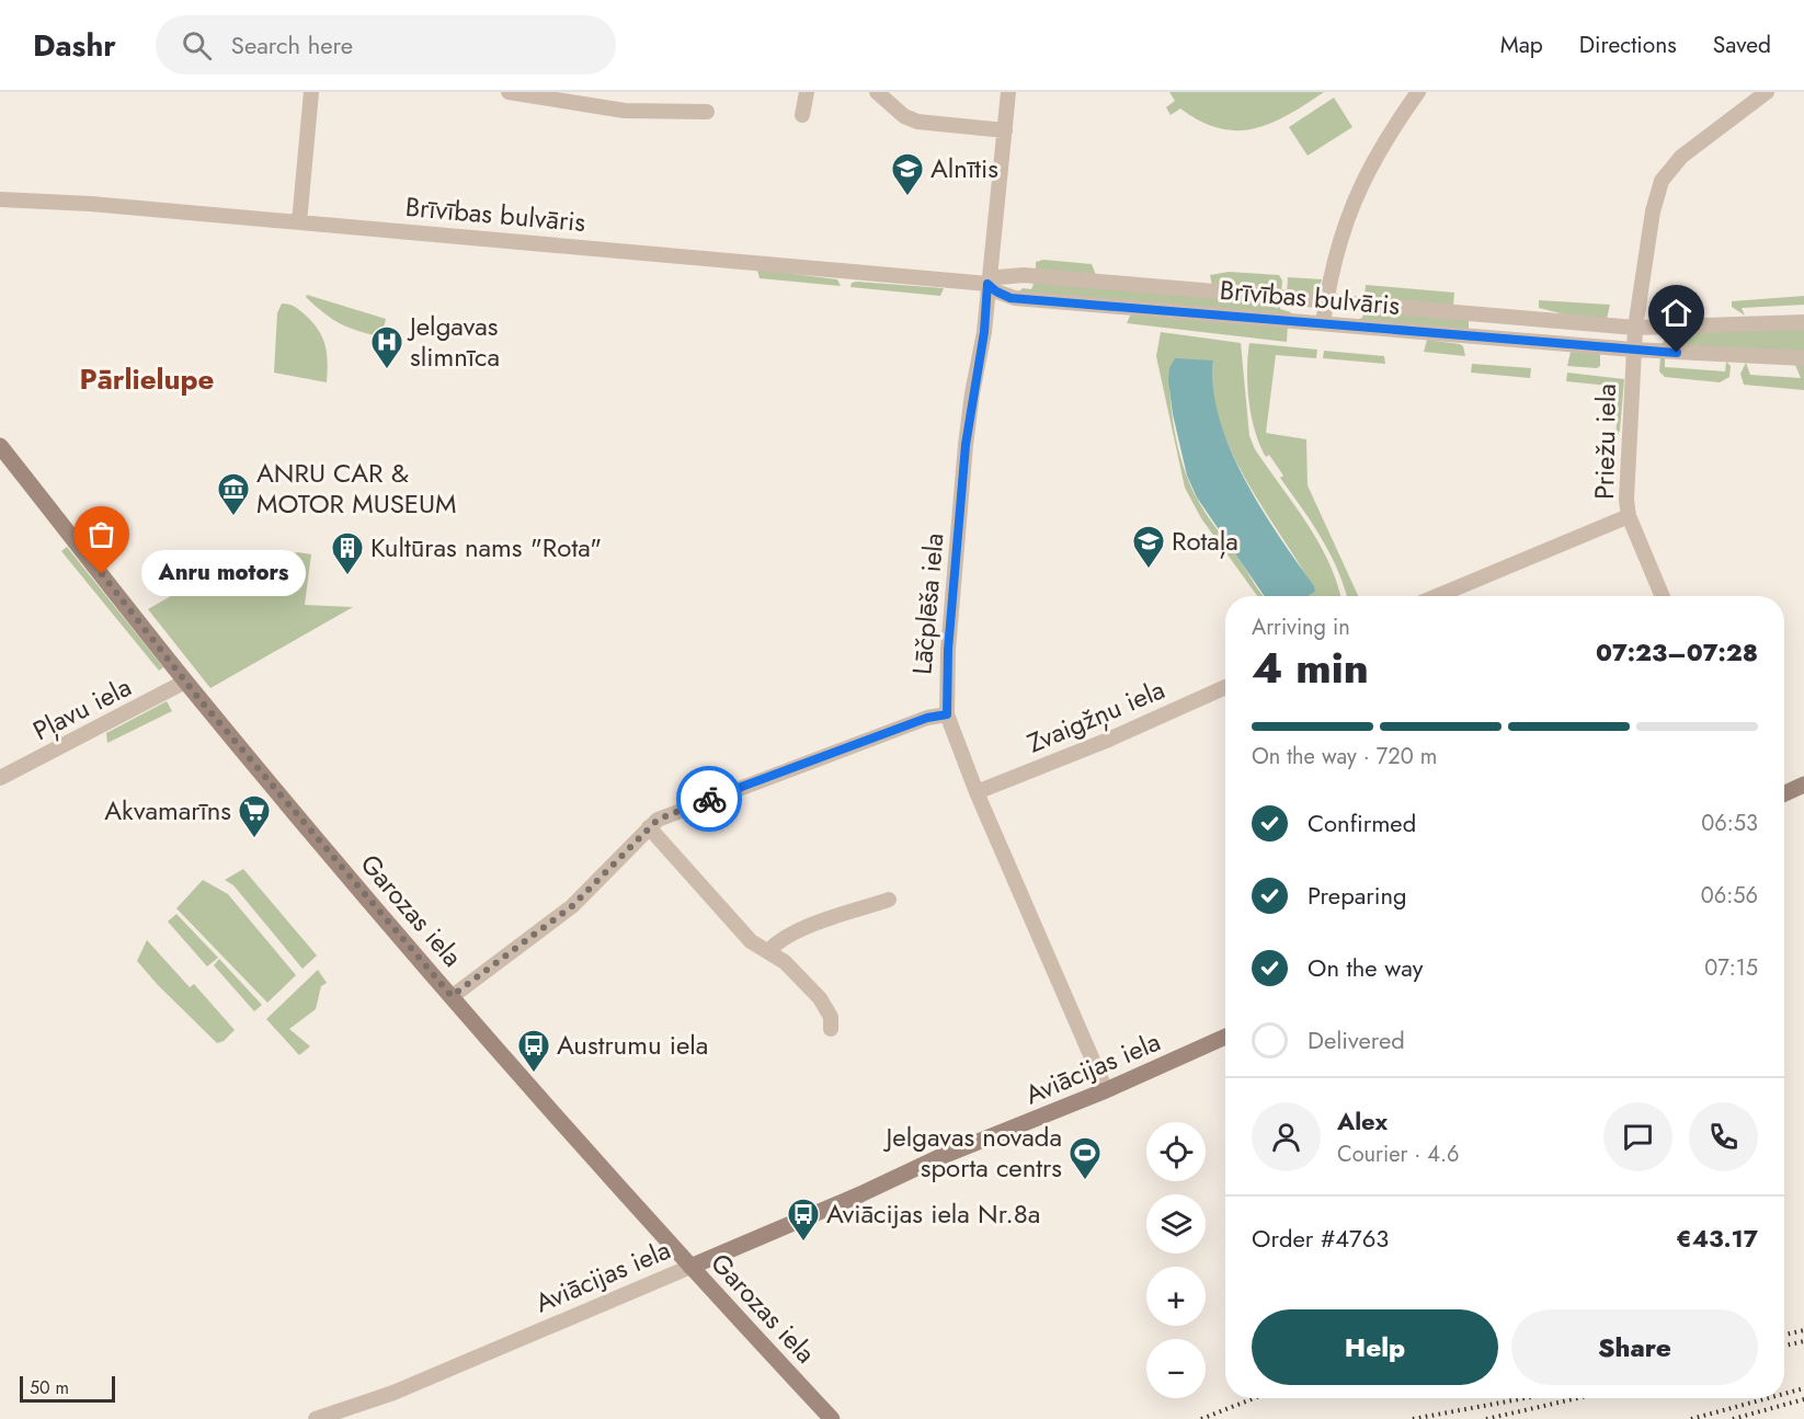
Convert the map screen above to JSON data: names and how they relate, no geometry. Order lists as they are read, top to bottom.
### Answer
{
  "streets": {
    "main road": ["Garozas iela", "Aviācijas iela"],
    "street": [
      "Brīvības bulvāris",
      "Priežu iela",
      "Lāčplēša iela",
      "Pļavu iela",
      "Zvaigžņu iela"
    ]
  },
  "crossings": [
    ["Brīvības bulvāris", "Priežu iela"],
    ["Brīvības bulvāris", "Lāčplēša iela"],
    ["Lāčplēša iela", "Zvaigžņu iela"],
    ["Lāčplēša iela", "Aviācijas iela"],
    ["Pļavu iela", "Garozas iela"],
    ["Garozas iela", "Aviācijas iela"]
  ],
  "districts": ["Pārlielupe"],
  "places": {
    "school or university": ["Alnītis", "Rotaļa"],
    "hospital": ["Jelgavas slimnīca"],
    "museum": ["ANRU CAR & MOTOR MUSEUM"],
    "other": ["Anru motors"],
    "building": ["Kultūras nams \"Rota\""],
    "supermarket": ["Akvamarīns"],
    "bus stop": ["Austrumu iela", "Aviācijas iela Nr.8a"],
    "sports": ["Jelgavas novada sporta centrs"]
  },
  "scale_bar": "50 m",
  "page": {
    "header": "Dashr",
    "search": "Search here",
    "nav": ["Map", "Directions", "Saved"],
    "bubble": "Anru motors",
    "heading": ["4 min", "Arriving in", "07:23–07:28"],
    "panel": [
      "Alex",
      "Courier · 4.6",
      "Order #4763",
      "€43.17"
    ],
    "bar": "On the way · 720 m",
    "list": [
      ["Confirmed", "06:53"],
      ["Preparing", "06:56"],
      ["On the way", "07:15"],
      "Delivered"
    ],
    "map_buttons": ["+", "−"],
    "buttons": ["Help", "Share"],
    "scale": "50 m"
  }
}
